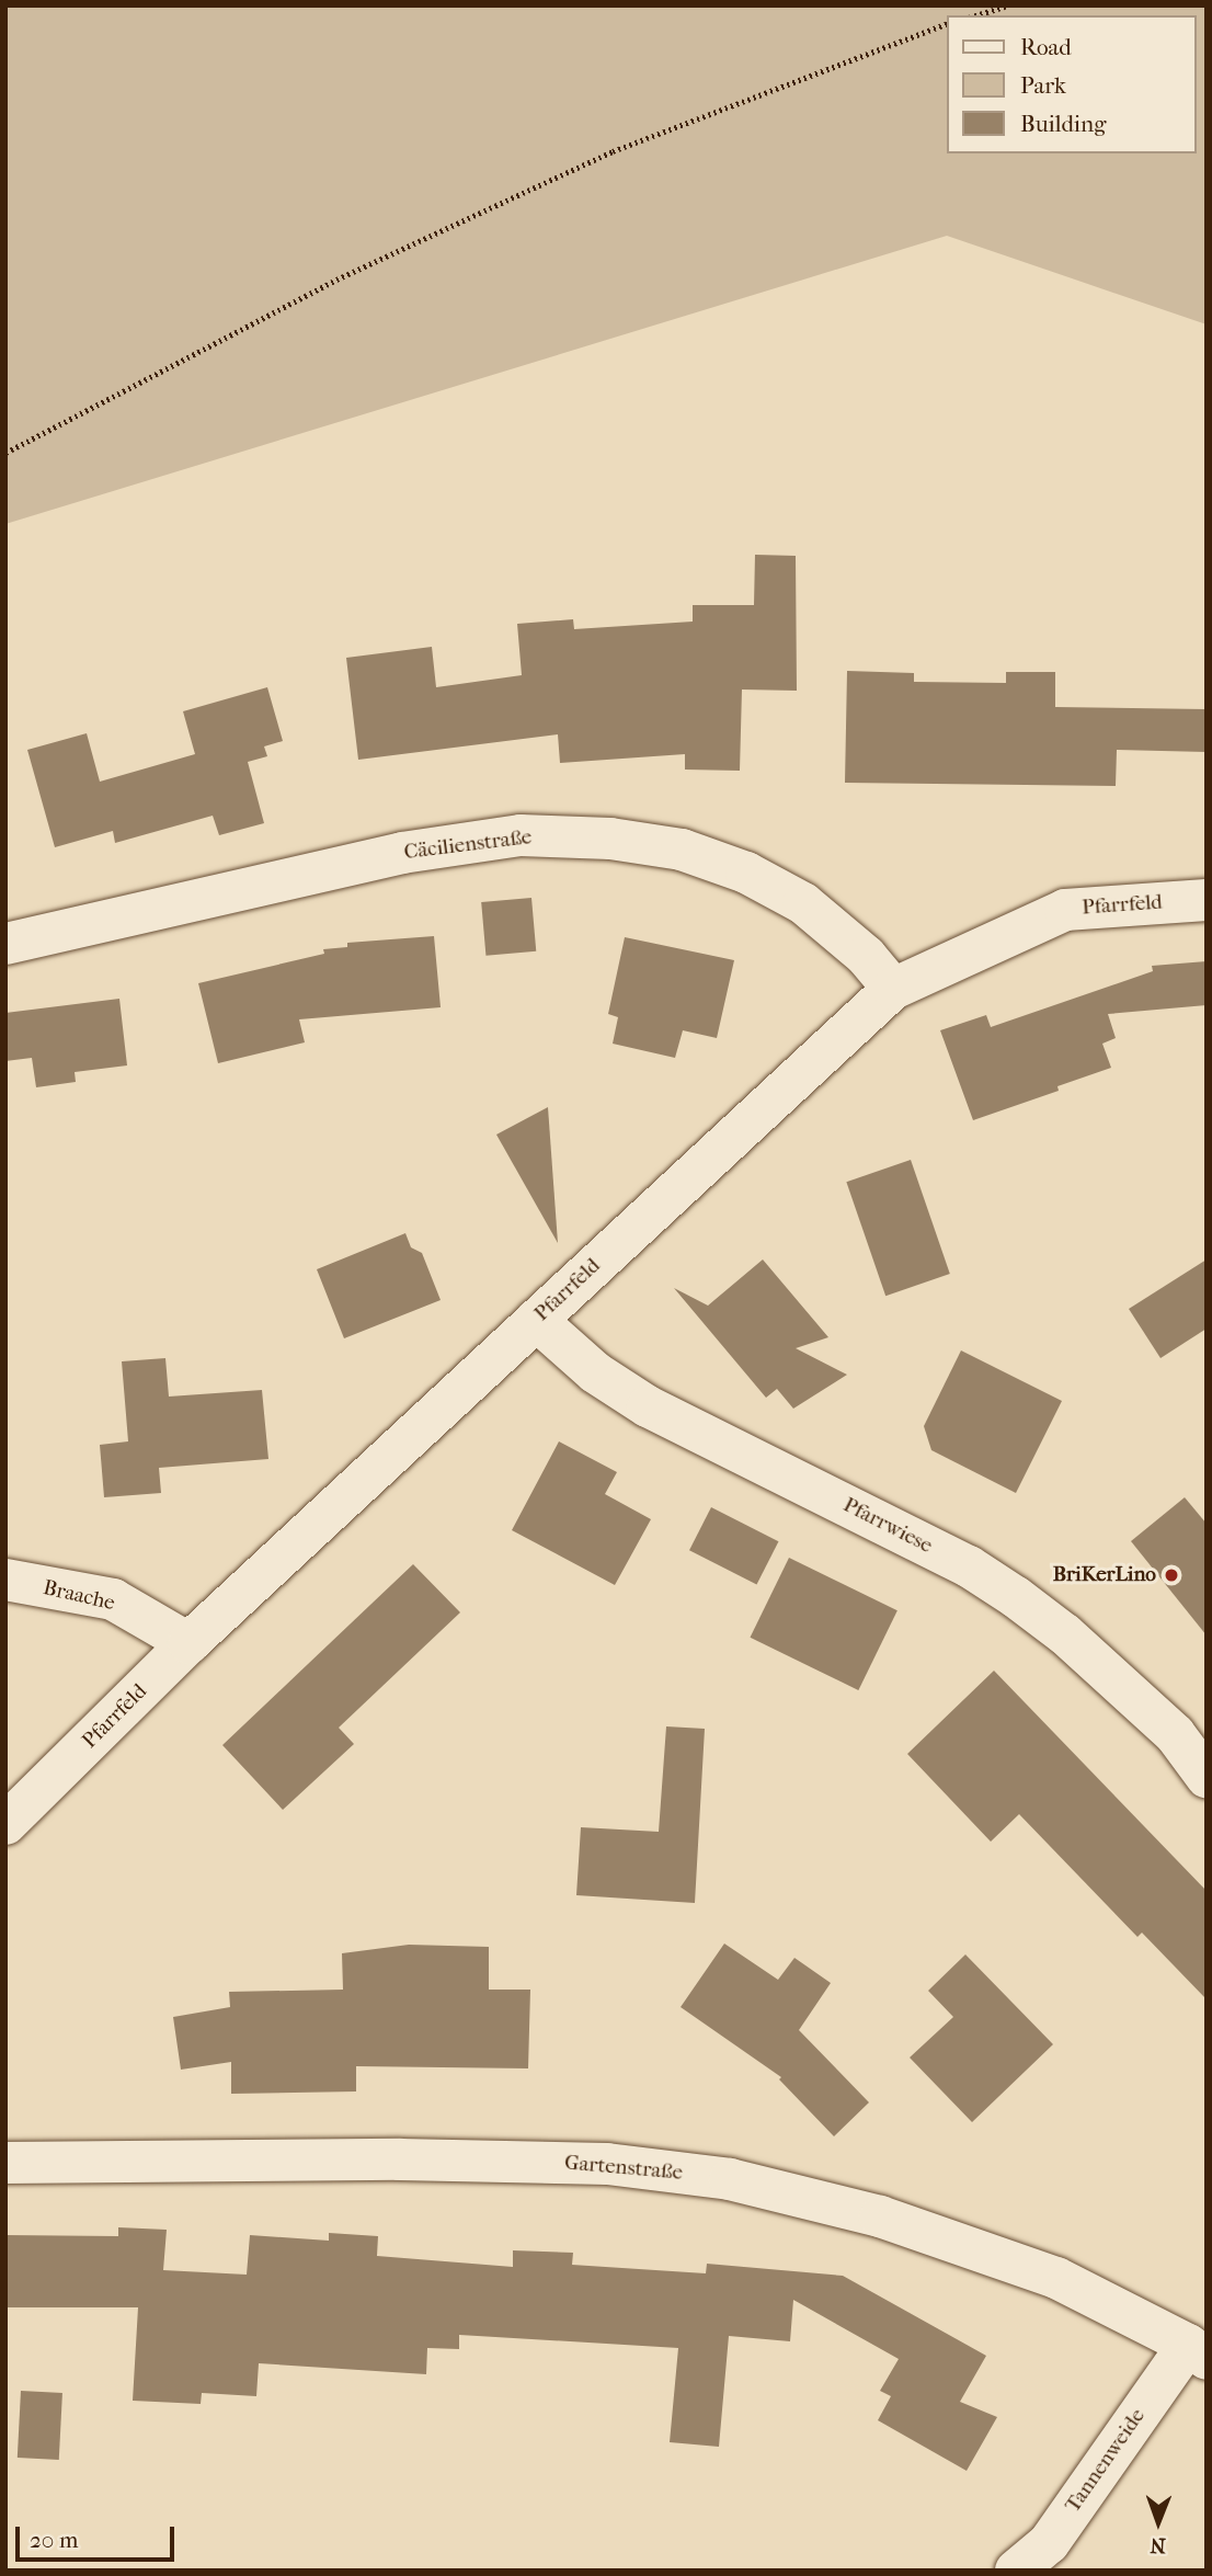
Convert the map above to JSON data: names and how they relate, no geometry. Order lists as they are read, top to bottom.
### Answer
{
  "streets": {
    "street": [
      "Cäcilienstraße",
      "Pfarrfeld",
      "Pfarrwiese",
      "Braache",
      "Gartenstraße",
      "Tannenweide"
    ]
  },
  "crossings": [
    ["Cäcilienstraße", "Pfarrfeld"],
    ["Pfarrfeld", "Pfarrwiese"],
    ["Pfarrfeld", "Braache"],
    ["Gartenstraße", "Tannenweide"]
  ],
  "places": ["BriKerLino"],
  "legend": ["Road", "Park", "Building"],
  "scale_bar": "20 m",
  "north": "bottom"
}
